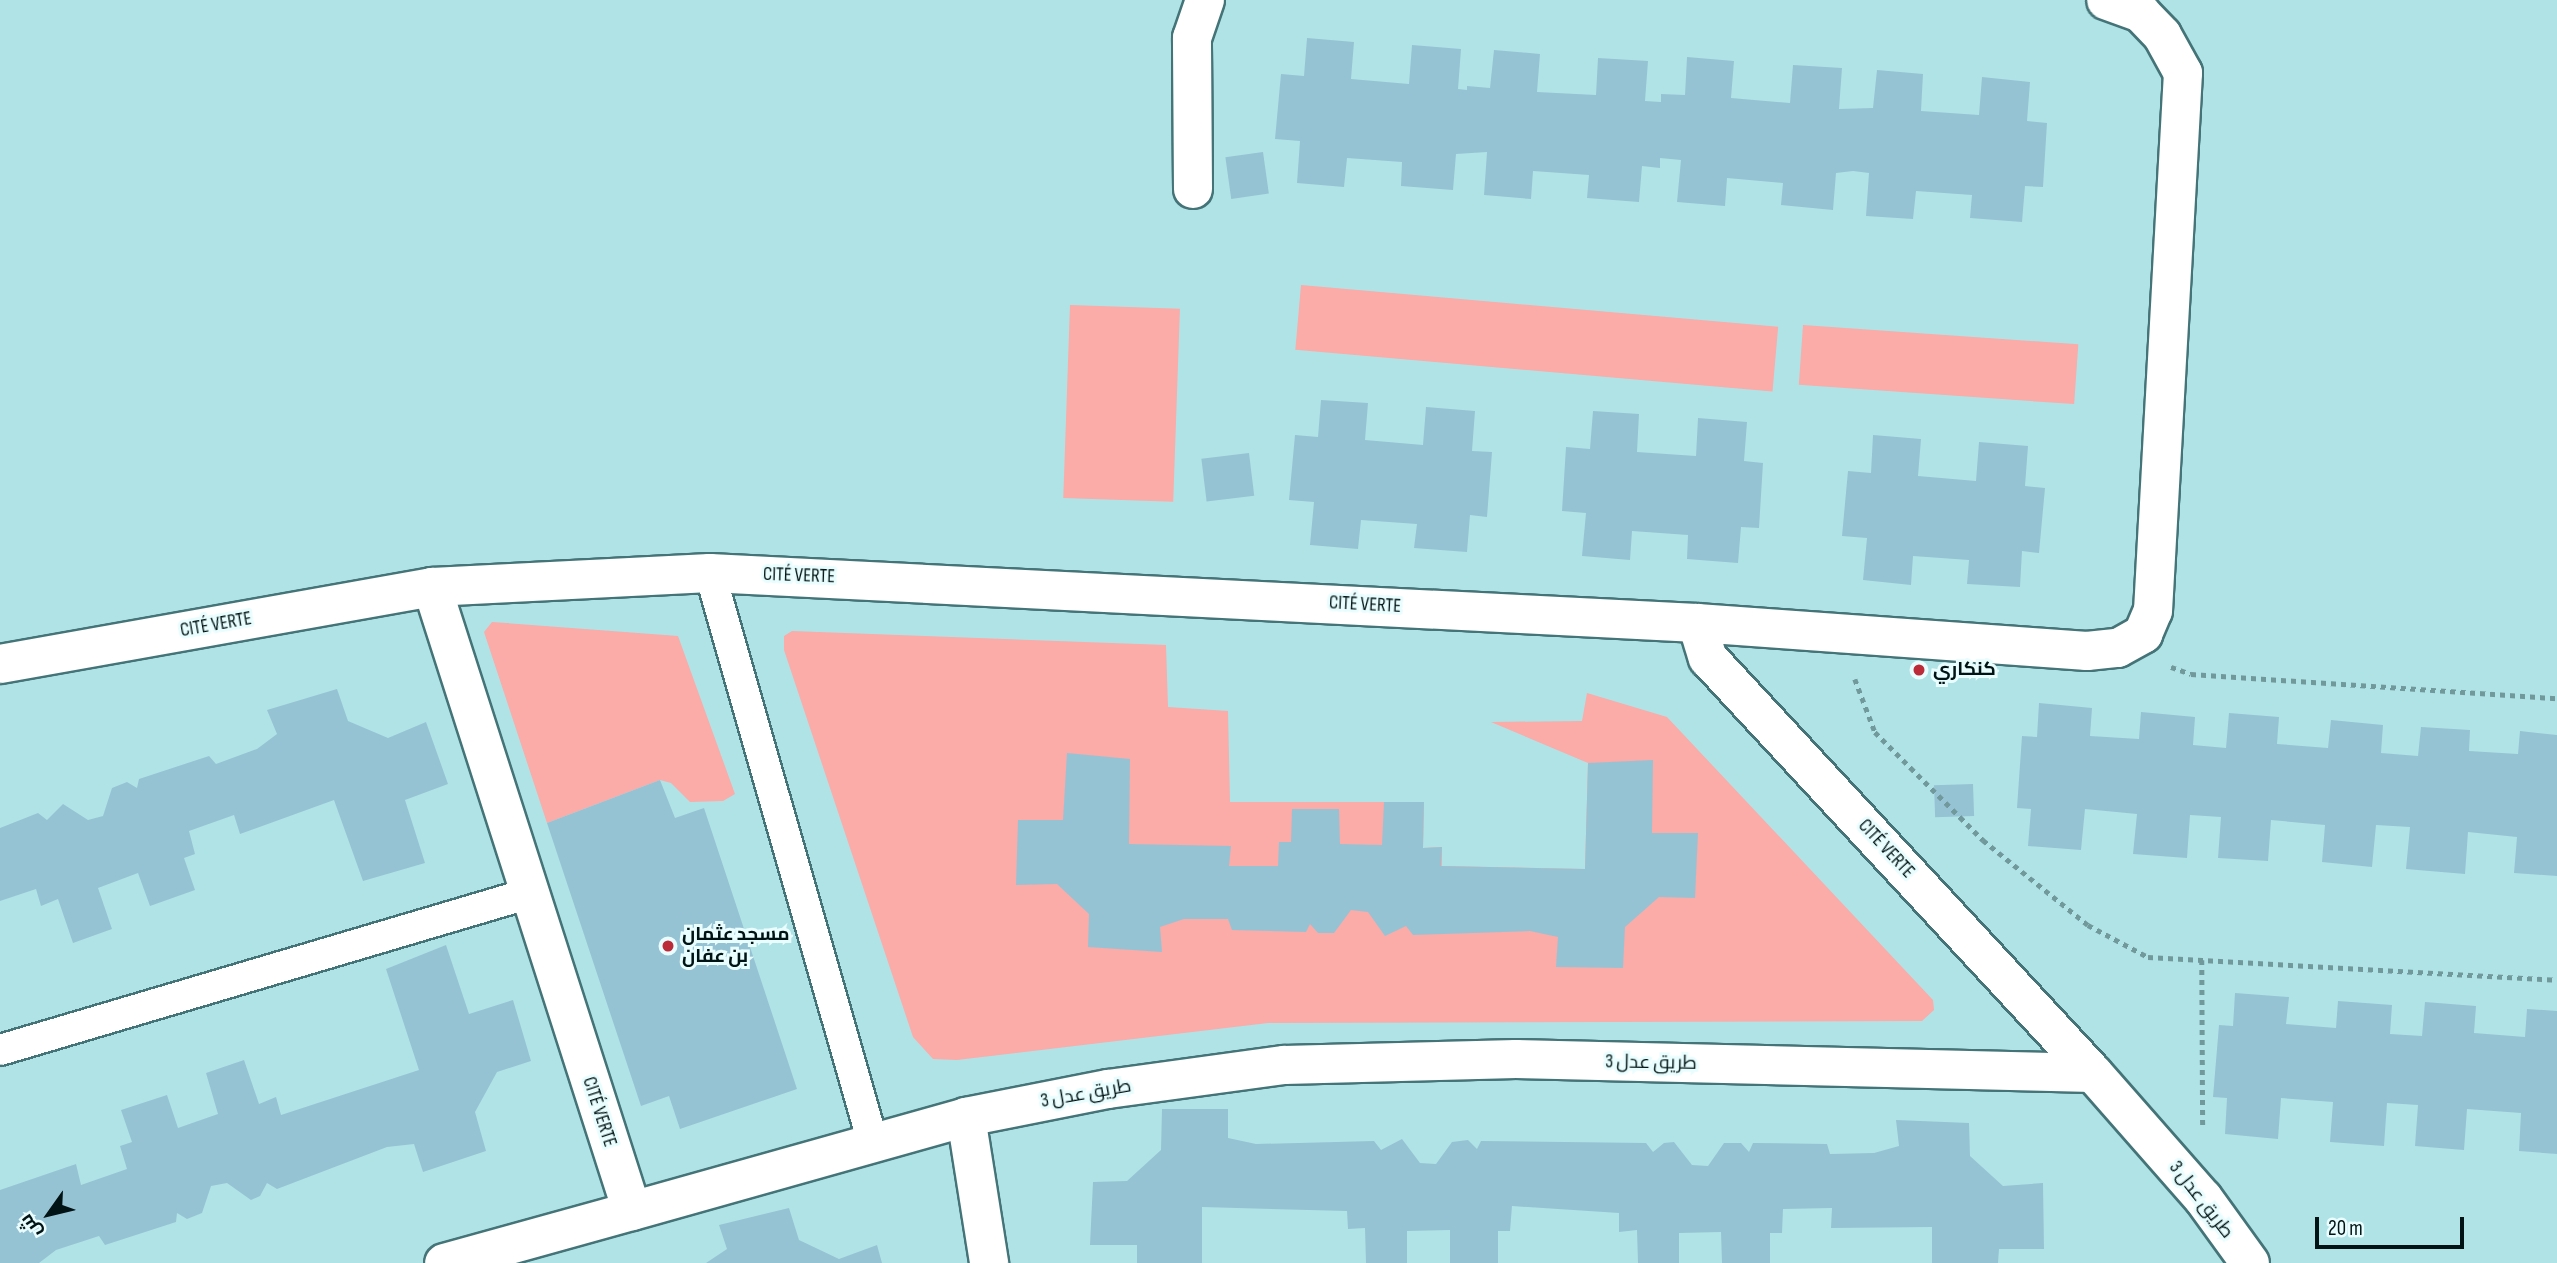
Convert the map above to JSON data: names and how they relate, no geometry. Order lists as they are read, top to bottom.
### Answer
{
  "streets": {
    "street": ["CITÉ VERTE", "طريق عدل 3"]
  },
  "crossings": [
    ["CITÉ VERTE", "طريق عدل 3"]
  ],
  "places": ["كنكاري", "مسجد عثمان بن عفان"],
  "scale_bar": "20 m",
  "north": "bottom left"
}
